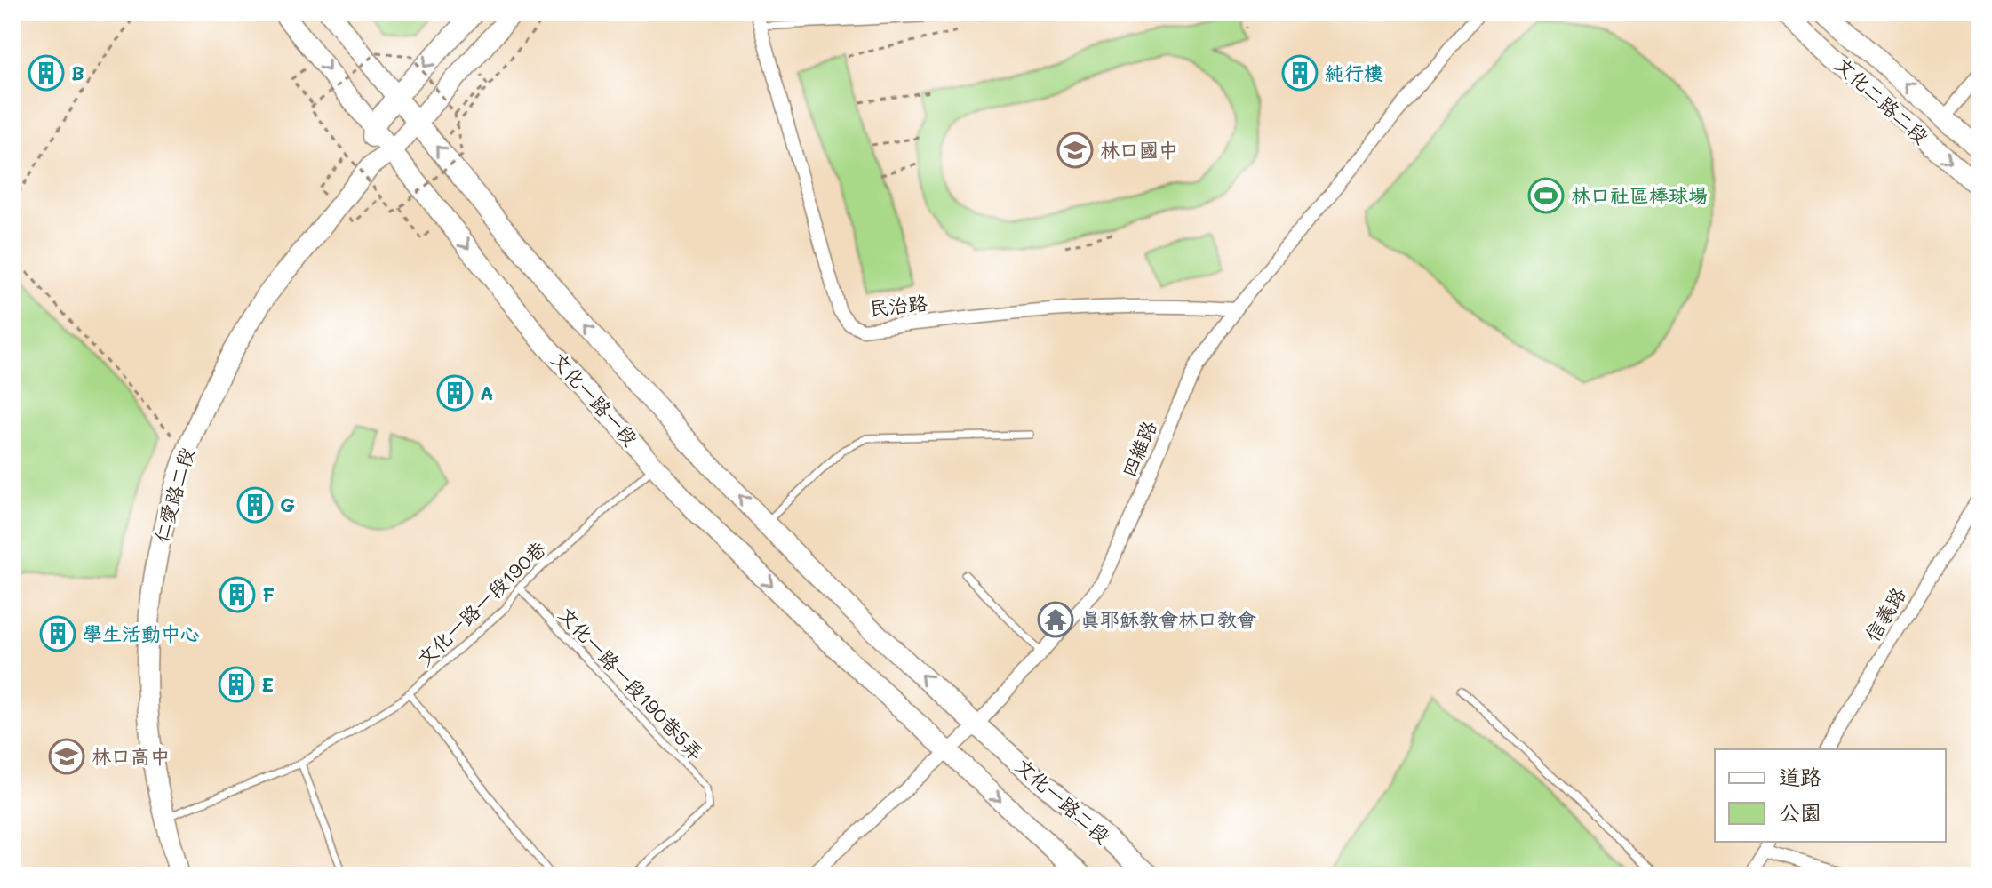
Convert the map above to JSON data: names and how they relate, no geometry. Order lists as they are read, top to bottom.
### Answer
{
  "streets": {
    "main road": [
      "文化二路二段",
      "文化一路一段",
      "仁愛路二段",
      "文化一路二段"
    ],
    "street": ["民治路", "四維路", "信義路"],
    "lane": ["文化一路一段190巷", "文化一路一段190巷5弄"]
  },
  "crossings": [
    ["民治路", "四維路"],
    ["文化一路一段", "四維路"],
    ["文化一路一段", "仁愛路二段"],
    ["文化一路一段", "文化一路一段190巷"],
    ["文化一路一段", "文化一路二段"],
    ["四維路", "文化一路二段"],
    ["仁愛路二段", "文化一路一段190巷"],
    ["文化一路一段190巷", "文化一路一段190巷5弄"]
  ],
  "places": {
    "building": [
      "B",
      "純行樓",
      "A",
      "G",
      "F",
      "學生活動中心",
      "E"
    ],
    "school or university": ["林口國中", "林口高中"],
    "sports": ["林口社區棒球場"],
    "temple": ["真耶穌教會林口教會"]
  },
  "legend": ["道路", "公園"]
}
